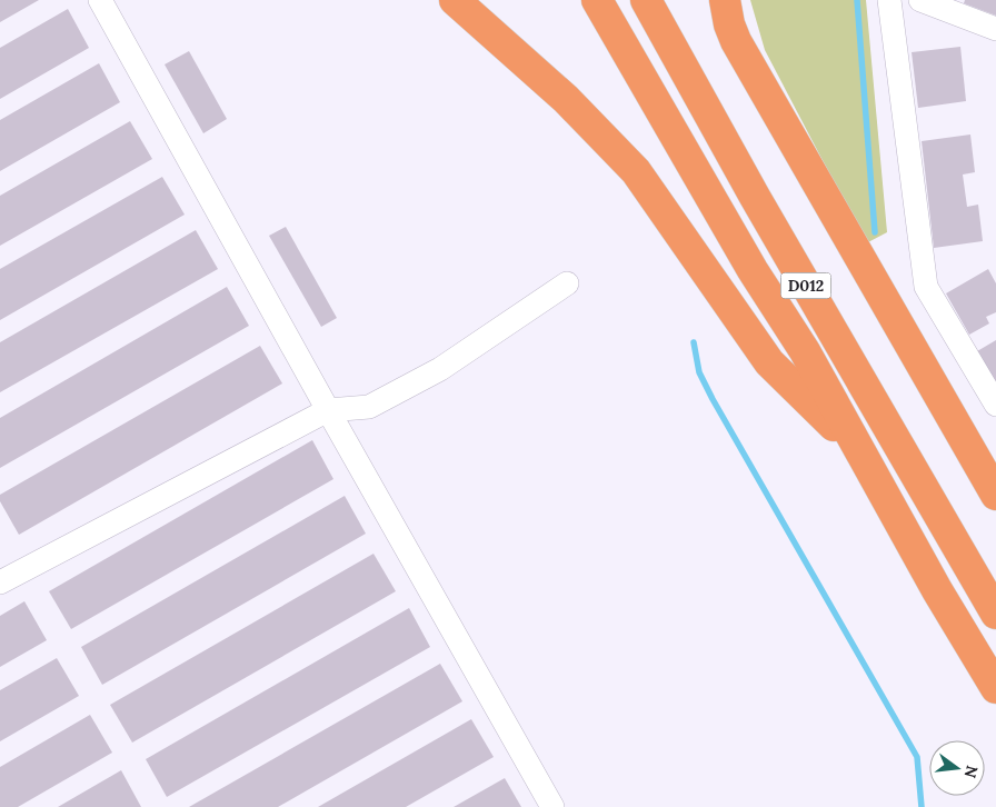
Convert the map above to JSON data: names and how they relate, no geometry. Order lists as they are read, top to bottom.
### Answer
{
  "streets": {
    "highway": ["D012"]
  },
  "north": "right"
}
